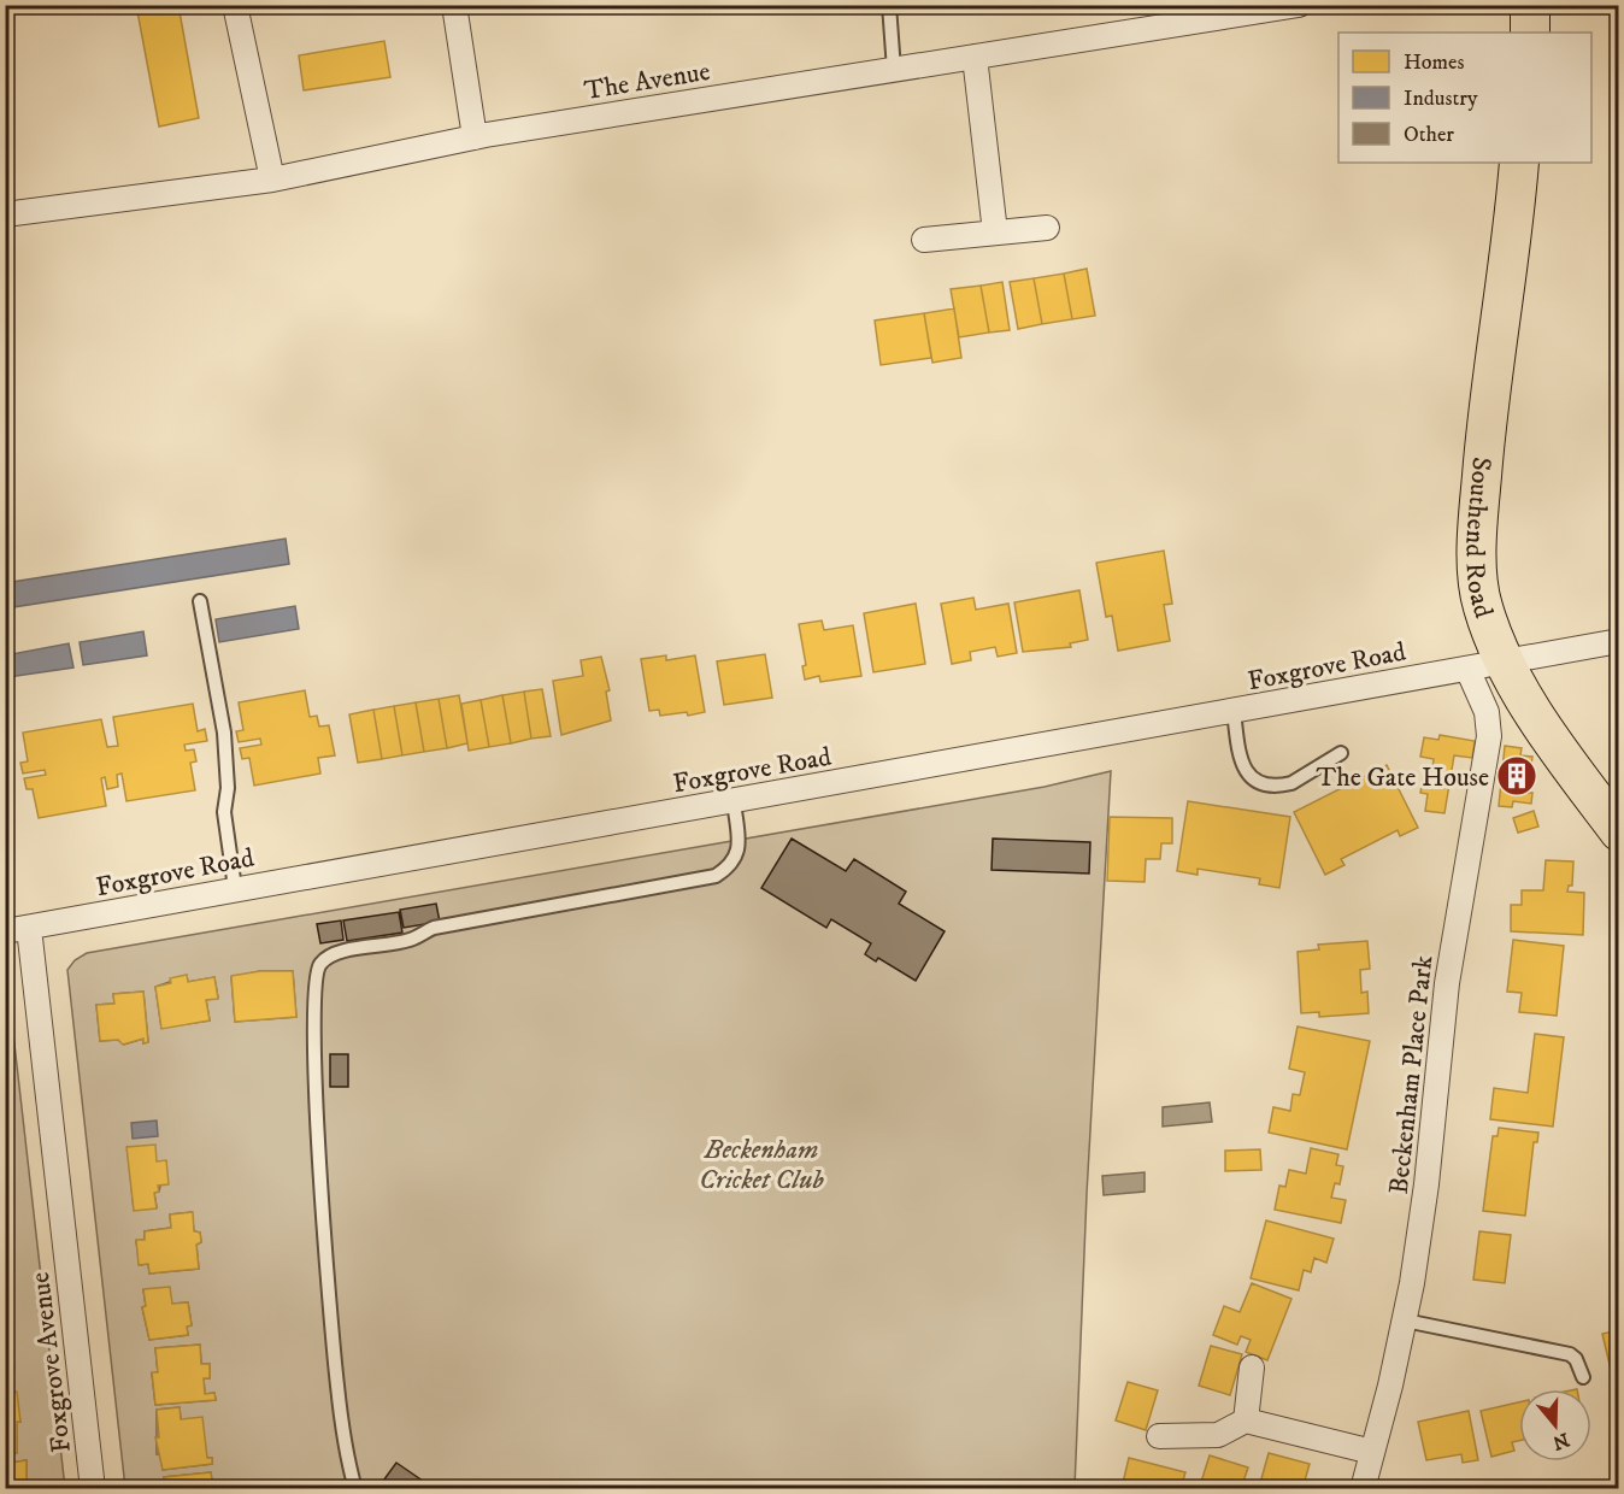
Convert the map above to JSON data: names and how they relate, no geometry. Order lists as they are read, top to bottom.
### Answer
{
  "streets": {
    "main road": ["Southend Road"],
    "street": [
      "The Avenue",
      "Foxgrove Road",
      "Beckenham Place Park",
      "Foxgrove Avenue"
    ]
  },
  "crossings": [
    ["Southend Road", "Foxgrove Road"],
    ["Foxgrove Road", "Beckenham Place Park"],
    ["Foxgrove Road", "Foxgrove Avenue"]
  ],
  "parks": ["Beckenham Cricket Club"],
  "places": {
    "building": ["The Gate House"]
  },
  "legend": ["Homes", "Industry", "Other"],
  "north": "bottom"
}
